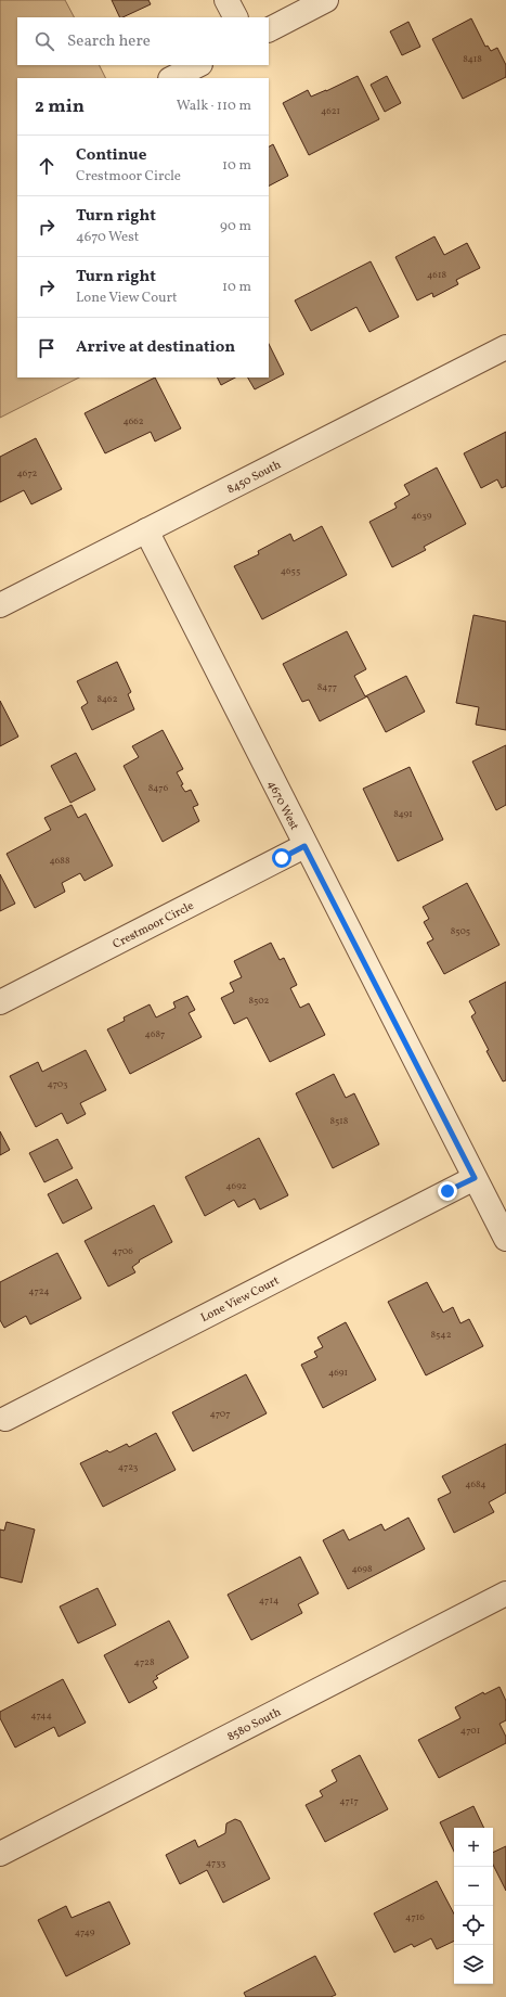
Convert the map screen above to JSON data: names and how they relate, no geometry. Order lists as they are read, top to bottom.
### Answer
{
  "streets": {
    "street": [
      "8450 South",
      "4670 West",
      "Crestmoor Circle",
      "Lone View Court",
      "8580 South"
    ]
  },
  "crossings": [
    ["8450 South", "4670 West"],
    ["4670 West", "Crestmoor Circle"],
    ["4670 West", "Lone View Court"]
  ],
  "house_numbers": [
    "8418",
    "4621",
    "4618",
    "4662",
    "4672",
    "4639",
    "4655",
    "8477",
    "8462",
    "8476",
    "8491",
    "4688",
    "8505",
    "8502",
    "4687",
    "4703",
    "8518",
    "4692",
    "4706",
    "4724",
    "8542",
    "4691",
    "4707",
    "4723",
    "4684",
    "4698",
    "4714",
    "4728",
    "4744",
    "4701",
    "4717",
    "4733",
    "4716",
    "4749"
  ],
  "page": {
    "search": "Search here",
    "heading": ["2 min", "Walk · 110 m"],
    "list": [
      ["Continue", "Crestmoor Circle", "10 m"],
      ["Turn right", "4670 West", "90 m"],
      ["Turn right", "Lone View Court", "10 m"],
      "Arrive at destination"
    ],
    "map_buttons": ["+", "−"]
  }
}
